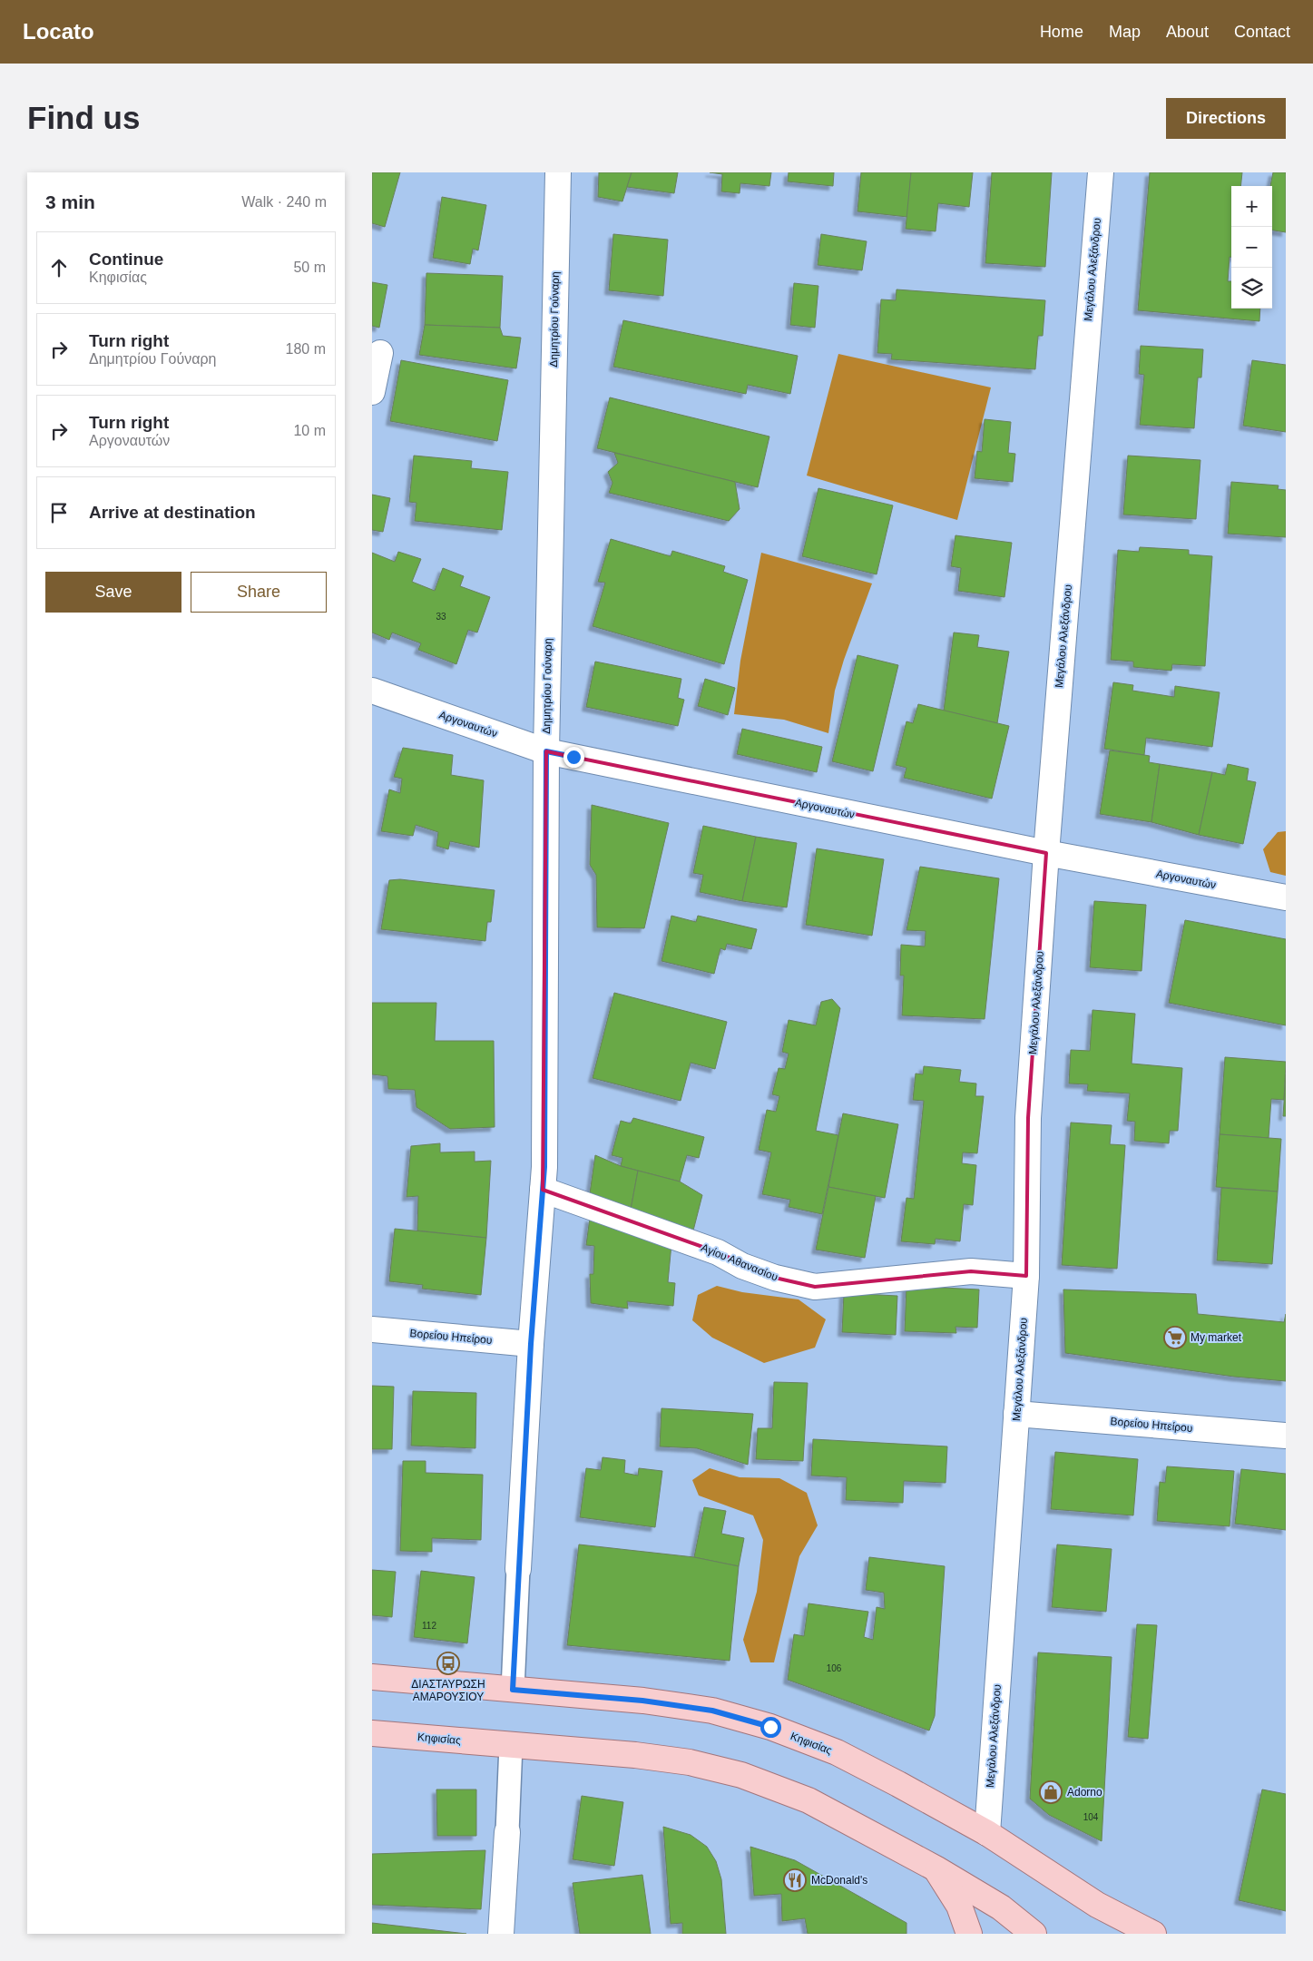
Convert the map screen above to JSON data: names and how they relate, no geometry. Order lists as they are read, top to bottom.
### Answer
{
  "streets": {
    "main road": ["Κηφισίας"],
    "street": [
      "Μεγάλου Αλεξάνδρου",
      "Δημητρίου Γούναρη",
      "Αργοναυτών",
      "Αγίου Αθανασίου",
      "Βορείου Ηπείρου"
    ]
  },
  "crossings": [
    ["Μεγάλου Αλεξάνδρου", "Αργοναυτών"],
    ["Μεγάλου Αλεξάνδρου", "Αγίου Αθανασίου"],
    ["Μεγάλου Αλεξάνδρου", "Βορείου Ηπείρου"],
    ["Μεγάλου Αλεξάνδρου", "Κηφισίας"],
    ["Δημητρίου Γούναρη", "Αργοναυτών"],
    ["Δημητρίου Γούναρη", "Αγίου Αθανασίου"],
    ["Δημητρίου Γούναρη", "Βορείου Ηπείρου"],
    ["Δημητρίου Γούναρη", "Κηφισίας"]
  ],
  "places": {
    "supermarket": ["My market"],
    "bus stop": ["ΔΙΑΣΤΑΥΡΩΣΗ ΑΜΑΡΟΥΣΙΟΥ"],
    "shop": ["Adorno"],
    "restaurant": ["McDonald's"]
  },
  "house_numbers": [
    "33",
    "112",
    "106",
    "104"
  ],
  "page": {
    "header": "Locato",
    "nav": [
      "Home",
      "Map",
      "About",
      "Contact"
    ],
    "buttons": [
      "Directions",
      ["Save", "Share"]
    ],
    "title": "Find us",
    "heading": ["3 min", "Walk · 240 m"],
    "map_buttons": ["+", "−"],
    "list": [
      ["Continue", "Κηφισίας", "50 m"],
      ["Turn right", "Δημητρίου Γούναρη", "180 m"],
      ["Turn right", "Αργοναυτών", "10 m"],
      "Arrive at destination"
    ]
  }
}
